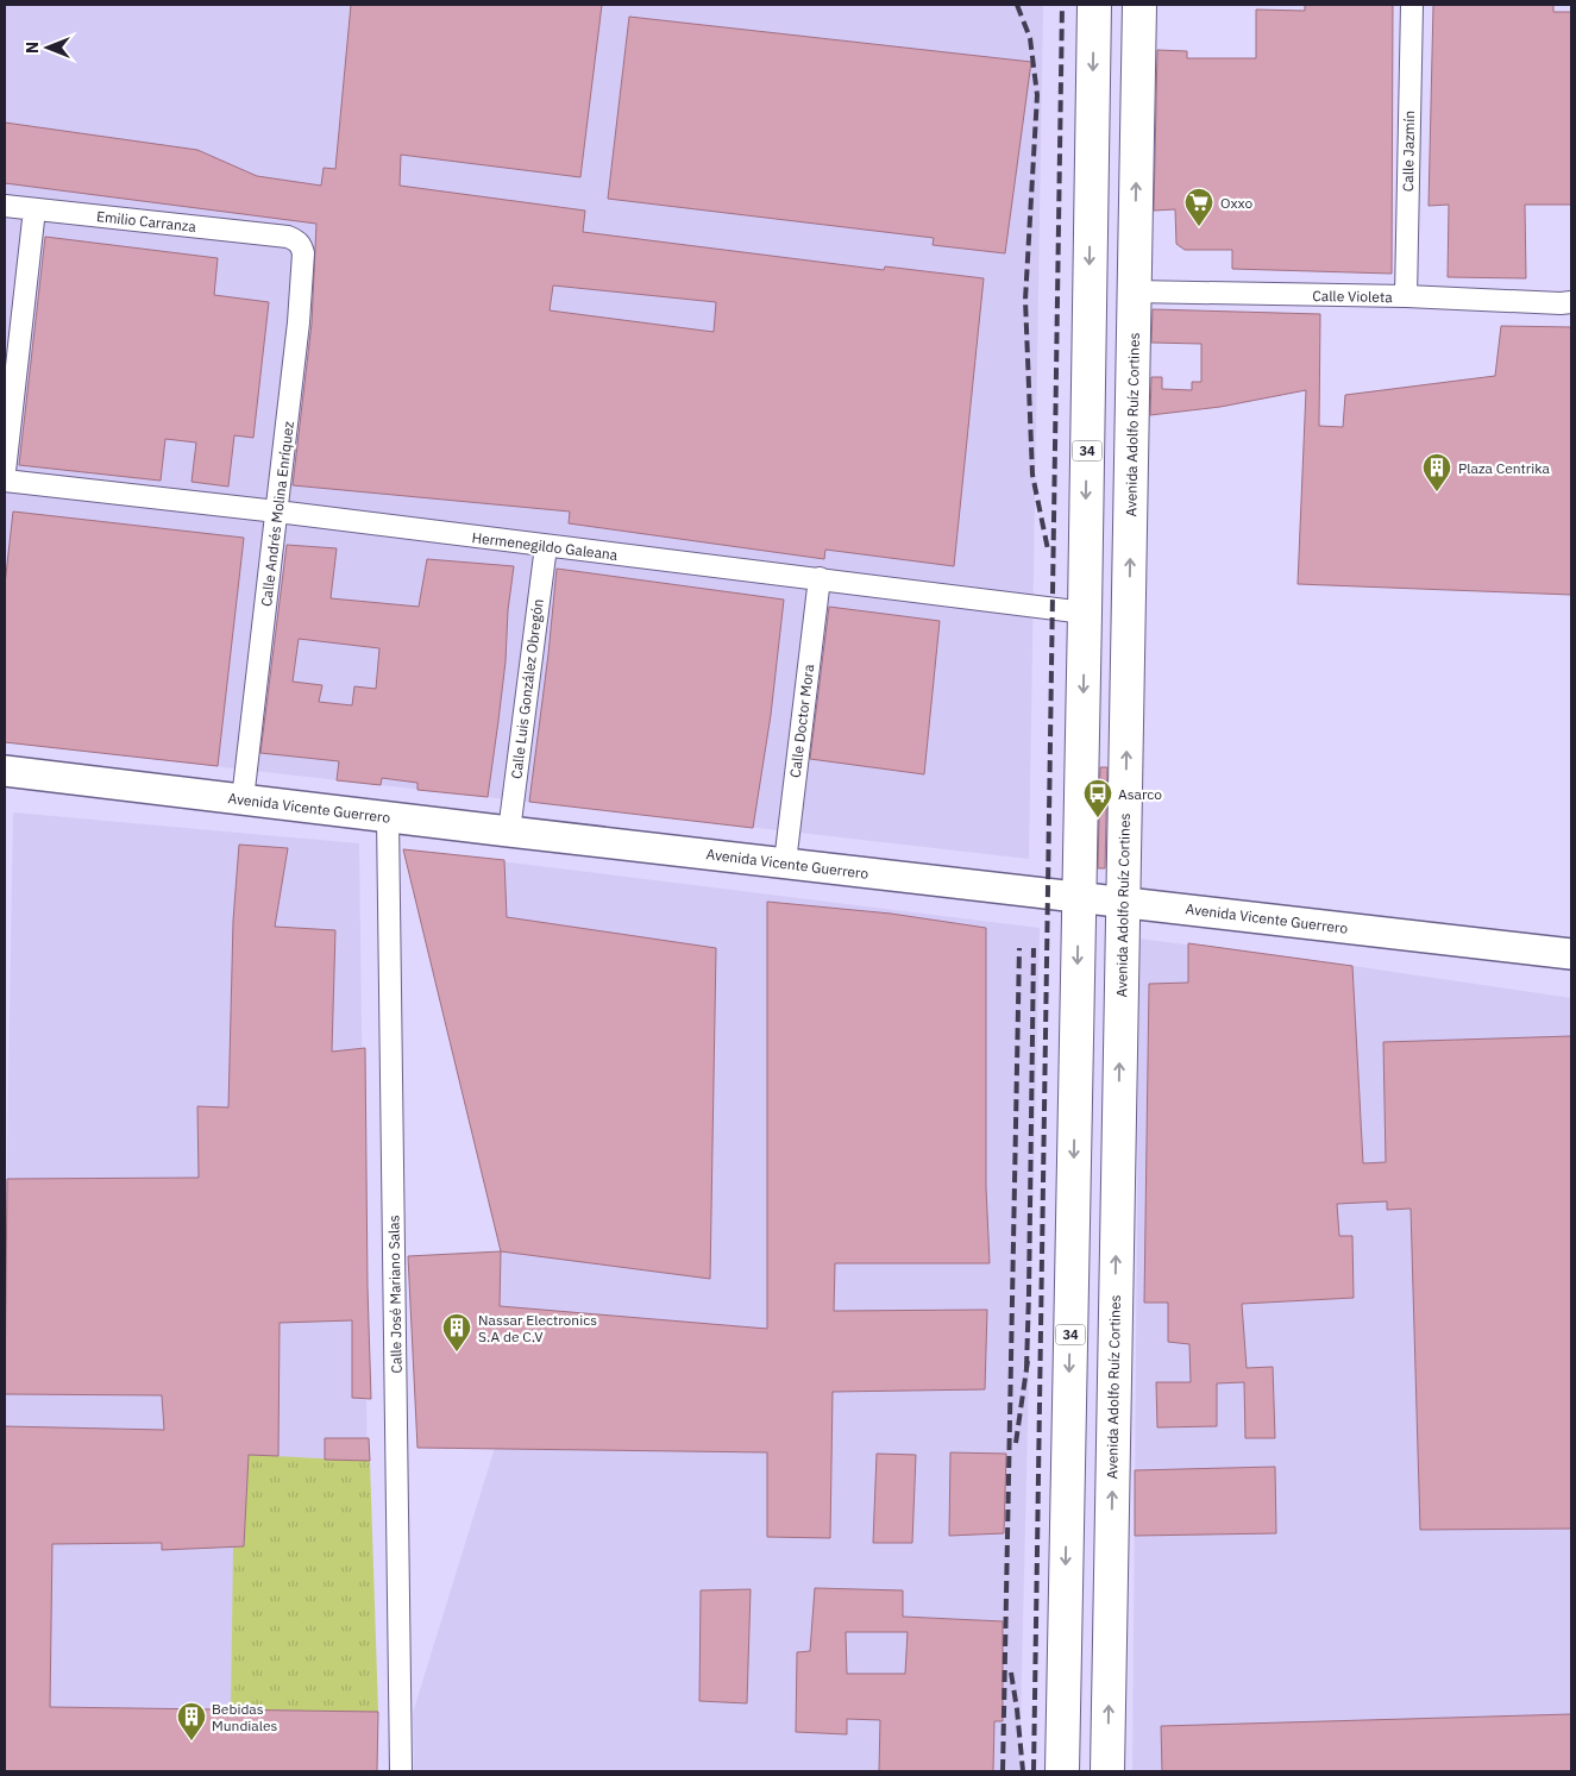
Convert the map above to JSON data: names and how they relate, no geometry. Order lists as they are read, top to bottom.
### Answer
{
  "streets": {
    "main road": ["Avenida Adolfo Ruíz Cortines", "34", "Avenida Vicente Guerrero"],
    "street": [
      "Calle Jazmín",
      "Emilio Carranza",
      "Calle Violeta",
      "Calle Andrés Molina Enríquez",
      "Hermenegildo Galeana",
      "Calle Luis González Obregón",
      "Calle Doctor Mora",
      "Calle José Mariano Salas"
    ]
  },
  "crossings": [
    ["Calle Jazmín", "Calle Violeta"],
    ["Emilio Carranza", "Calle Andrés Molina Enríquez"],
    ["Calle Violeta", "Avenida Adolfo Ruíz Cortines"],
    ["Avenida Adolfo Ruíz Cortines", "Avenida Vicente Guerrero"],
    ["34", "Hermenegildo Galeana"],
    ["34", "Avenida Vicente Guerrero"],
    ["Calle Andrés Molina Enríquez", "Hermenegildo Galeana"],
    ["Calle Andrés Molina Enríquez", "Avenida Vicente Guerrero"],
    ["Hermenegildo Galeana", "Calle Luis González Obregón"],
    ["Hermenegildo Galeana", "Calle Doctor Mora"],
    ["Calle Luis González Obregón", "Avenida Vicente Guerrero"],
    ["Calle Doctor Mora", "Avenida Vicente Guerrero"],
    ["Avenida Vicente Guerrero", "Calle José Mariano Salas"]
  ],
  "places": {
    "supermarket": ["Oxxo"],
    "building": ["Plaza Centrika", "Nassar Electronics S.A de C.V", "Bebidas Mundiales"],
    "bus stop": ["Asarco"]
  },
  "north": "left"
}
